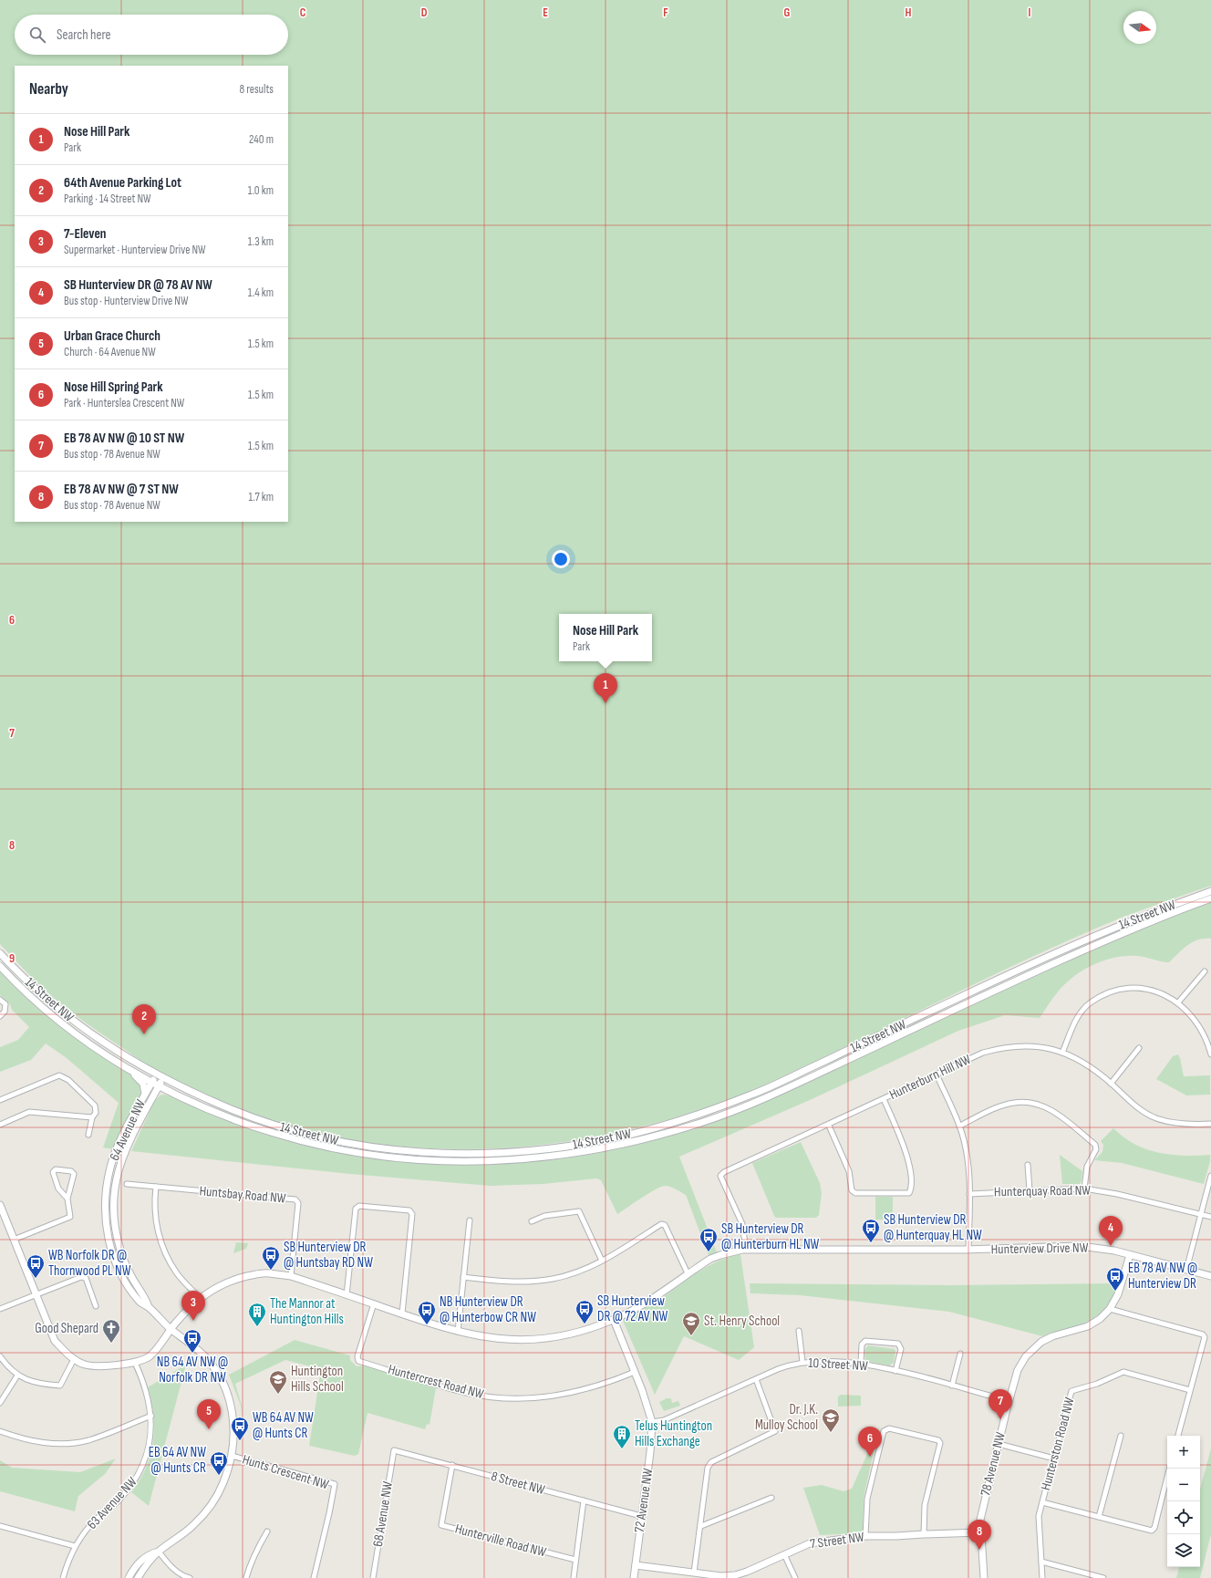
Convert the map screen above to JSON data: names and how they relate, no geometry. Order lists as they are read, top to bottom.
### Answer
{
  "streets": {
    "main road": [
      "14 Street NW",
      "64 Avenue NW",
      "Hunterview Drive NW",
      "78 Avenue NW",
      "72 Avenue NW",
      "7 Street NW"
    ],
    "street": [
      "Hunterburn Hill NW",
      "Hunterquay Road NW",
      "Huntsbay Road NW",
      "10 Street NW",
      "Huntercrest Road NW",
      "Hunterston Road NW",
      "Hunts Crescent NW",
      "8 Street NW",
      "63 Avenue NW",
      "68 Avenue NW",
      "Hunterville Road NW"
    ]
  },
  "crossings": [
    ["14 Street NW", "64 Avenue NW"],
    ["Hunterburn Hill NW", "Hunterview Drive NW"],
    ["64 Avenue NW", "Hunterview Drive NW"],
    ["64 Avenue NW", "Hunts Crescent NW"],
    ["Huntsbay Road NW", "Hunterview Drive NW"],
    ["Hunterview Drive NW", "Huntercrest Road NW"],
    ["Hunterview Drive NW", "78 Avenue NW"],
    ["Hunterview Drive NW", "72 Avenue NW"],
    ["Hunterview Drive NW", "63 Avenue NW"],
    ["10 Street NW", "78 Avenue NW"],
    ["10 Street NW", "72 Avenue NW"],
    ["Huntercrest Road NW", "72 Avenue NW"],
    ["78 Avenue NW", "7 Street NW"],
    ["8 Street NW", "72 Avenue NW"],
    ["8 Street NW", "68 Avenue NW"],
    ["8 Street NW", "Hunterville Road NW"],
    ["72 Avenue NW", "7 Street NW"]
  ],
  "places": {
    "bus stop": [
      "SB Hunterview DR @ Hunterquay HL NW",
      "SB Hunterview DR @ Hunterburn HL NW",
      "SB Hunterview DR @ Huntsbay RD NW",
      "WB Norfolk DR @ Thornwood PL NW",
      "EB 78 AV NW @ Hunterview DR",
      "SB Hunterview DR @ 72 AV NW",
      "NB Hunterview DR @ Hunterbow CR NW",
      "NB 64 AV NW @ Norfolk DR NW",
      "WB 64 AV NW @ Hunts CR",
      "EB 64 AV NW @ Hunts CR"
    ],
    "building": ["The Mannor at Huntington Hills", "Telus Huntington Hills Exchange"],
    "school or university": ["St. Henry School", "Huntington Hills School", "Dr. J.K. Mulloy School"],
    "church": ["Good Shepard"]
  },
  "north": "right",
  "page": {
    "search": "Search here",
    "heading": ["Nearby", "8 results"],
    "list": [
      {
        "mark": "1",
        "name": "Nose Hill Park",
        "note": "Park",
        "value": "240 m"
      },
      {
        "mark": "2",
        "name": "64th Avenue Parking Lot",
        "note": "Parking · 14 Street NW",
        "value": "1.0 km"
      },
      {
        "mark": "3",
        "name": "7-Eleven",
        "note": "Supermarket · Hunterview Drive NW",
        "value": "1.3 km"
      },
      {
        "mark": "4",
        "name": "SB Hunterview DR @ 78 AV NW",
        "note": "Bus stop · Hunterview Drive NW",
        "value": "1.4 km"
      },
      {
        "mark": "5",
        "name": "Urban Grace Church",
        "note": "Church · 64 Avenue NW",
        "value": "1.5 km"
      },
      {
        "mark": "6",
        "name": "Nose Hill Spring Park",
        "note": "Park · Hunterslea Crescent NW",
        "value": "1.5 km"
      },
      {
        "mark": "7",
        "name": "EB 78 AV NW @ 10 ST NW",
        "note": "Bus stop · 78 Avenue NW",
        "value": "1.5 km"
      },
      {
        "mark": "8",
        "name": "EB 78 AV NW @ 7 ST NW",
        "note": "Bus stop · 78 Avenue NW",
        "value": "1.7 km"
      }
    ],
    "popup": ["Nose Hill Park", "Park"],
    "pins": [
      "1",
      "2",
      "4",
      "3",
      "7",
      "5",
      "6",
      "8"
    ],
    "map_buttons": ["+", "−"]
  },
  "grid": {
    "columns": [
      "C",
      "D",
      "E",
      "F",
      "G",
      "H",
      "I"
    ],
    "rows": [
      "6",
      "7",
      "8",
      "9"
    ]
  }
}
